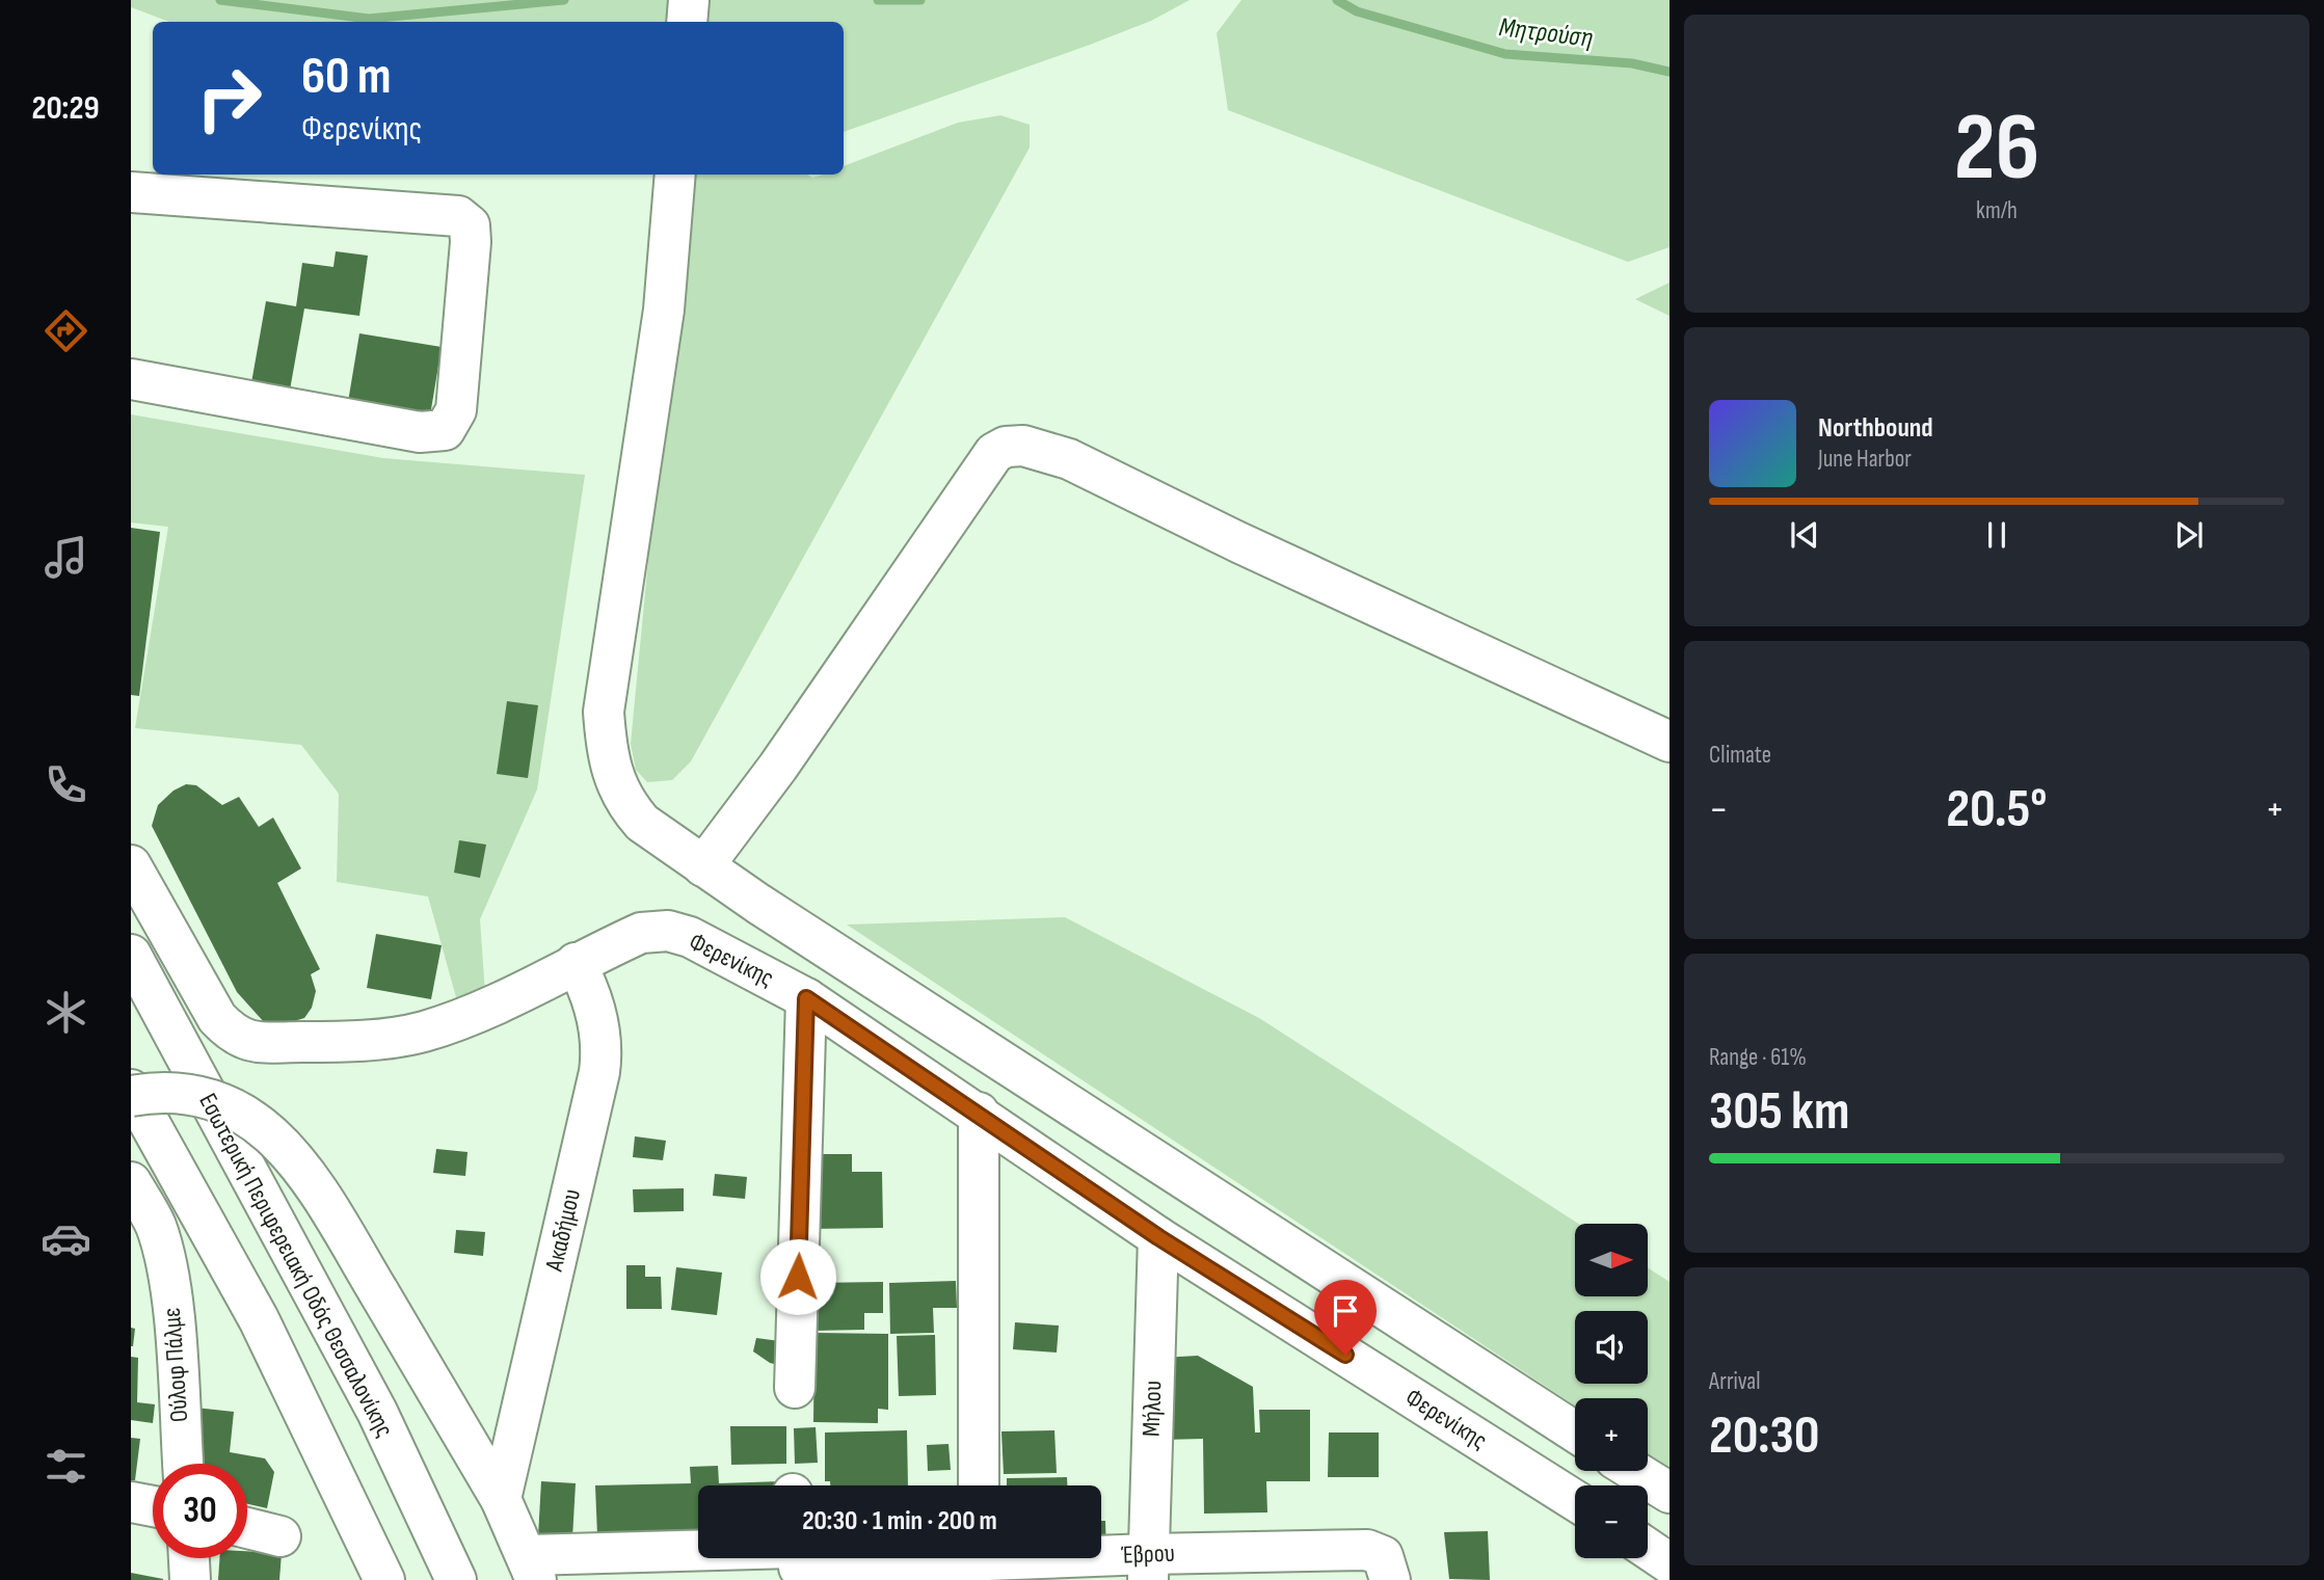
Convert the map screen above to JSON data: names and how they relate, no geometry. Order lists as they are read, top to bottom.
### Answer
{
  "streets": {
    "main road": [
      "Φερενίκης",
      "Ακαδήμου",
      "Εσωτερική Περιφερειακή Οδός Θεσσαλονίκης",
      "Ούλοφ Πάλμε",
      "Μήλου",
      "Έβρου"
    ]
  },
  "crossings": [
    ["Φερενίκης", "Ακαδήμου"],
    ["Φερενίκης", "Μήλου"],
    ["Μήλου", "Έβρου"]
  ],
  "water": ["Μητρούση"],
  "north": "right",
  "page": {
    "tabs": "20:29",
    "tile": [
      ["26", "km/h"],
      "Climate",
      ["Range · 61%", "305 km"],
      ["Arrival", "20:30"]
    ],
    "turn": ["60 m", "Φερενίκης"],
    "song": ["Northbound", "June Harbor"],
    "heat": ["−", "20.5°", "+"],
    "map_buttons": ["+", "−"],
    "limit": "30",
    "trip": "20:30 · 1 min · 200 m"
  }
}
